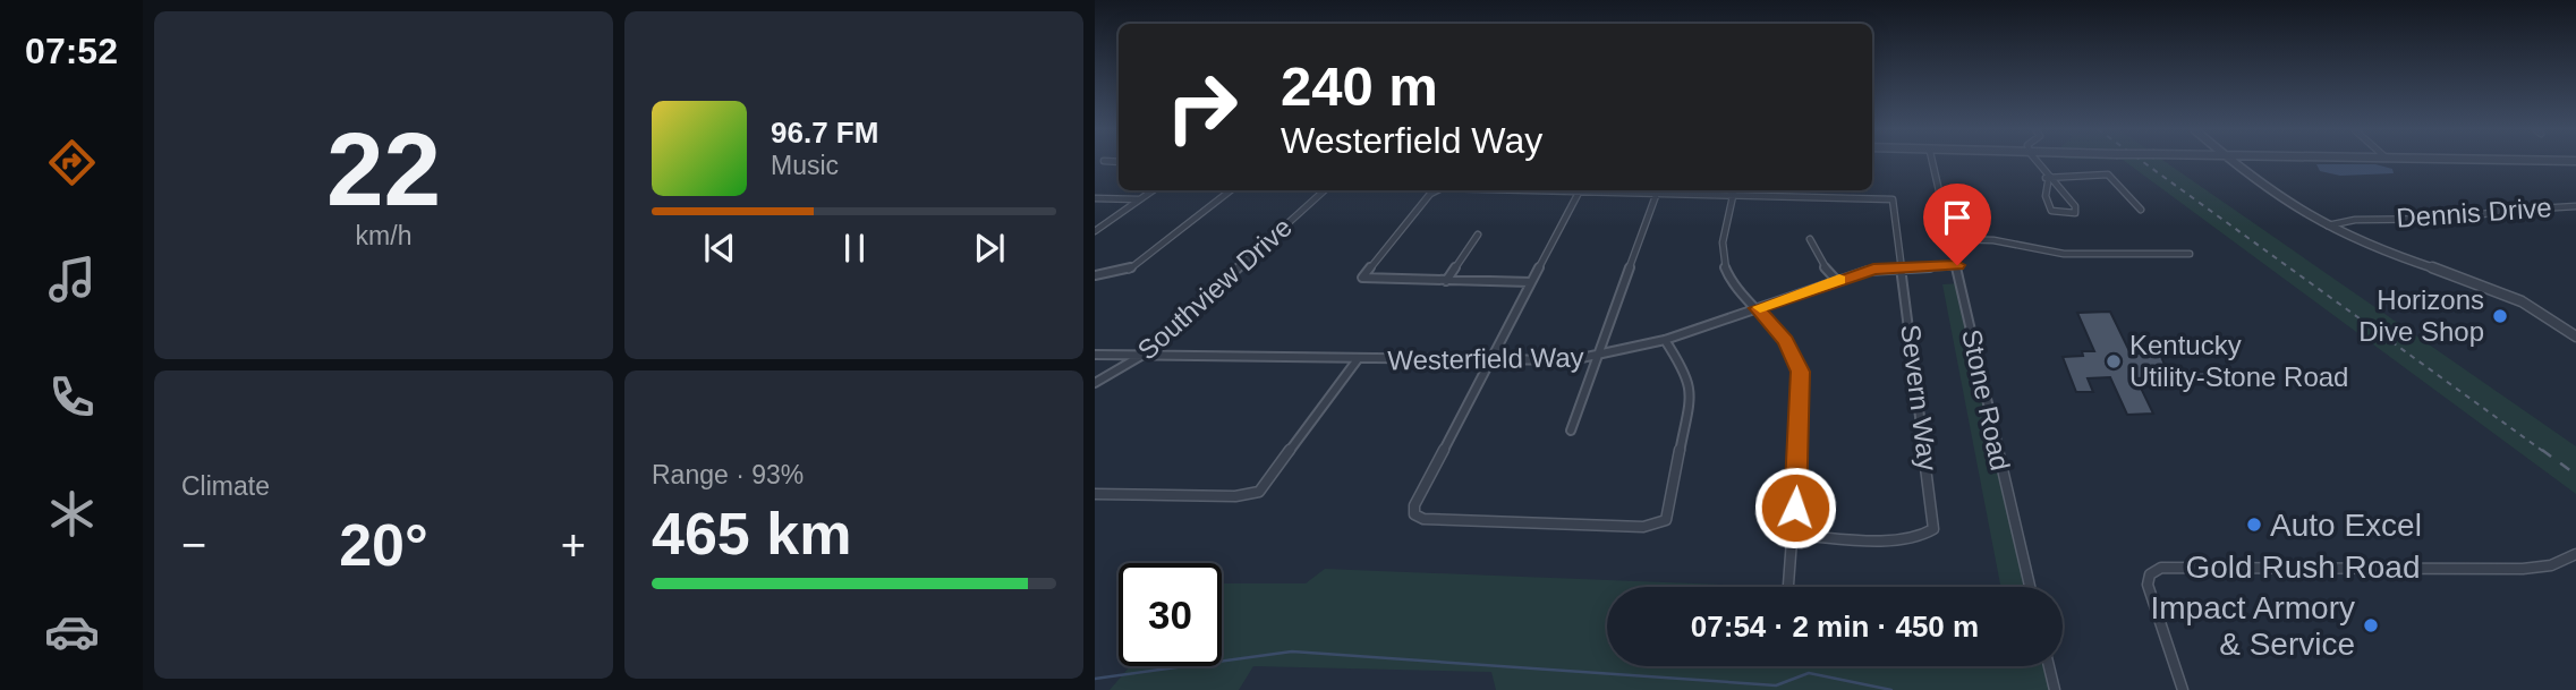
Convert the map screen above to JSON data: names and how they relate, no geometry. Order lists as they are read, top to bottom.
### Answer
{
  "streets": {
    "street": [
      "Dennis Drive",
      "Southview Drive",
      "Westerfield Way",
      "Severn Way",
      "Stone Road",
      "Gold Rush Road"
    ]
  },
  "crossings": [
    ["Southview Drive", "Westerfield Way"],
    ["Westerfield Way", "Severn Way"],
    ["Westerfield Way", "Stone Road"]
  ],
  "places": [
    "Horizons Dive Shop",
    "Kentucky Utility-Stone Road",
    "Auto Excel",
    "Impact Armory & Service"
  ],
  "page": {
    "tabs": "07:52",
    "tile": [
      ["22", "km/h"],
      "Climate",
      ["Range · 93%", "465 km"]
    ],
    "turn": ["240 m", "Westerfield Way"],
    "song": ["96.7 FM", "Music"],
    "heat": ["−", "20°", "+"],
    "limit": "30",
    "trip": "07:54 · 2 min · 450 m"
  }
}
